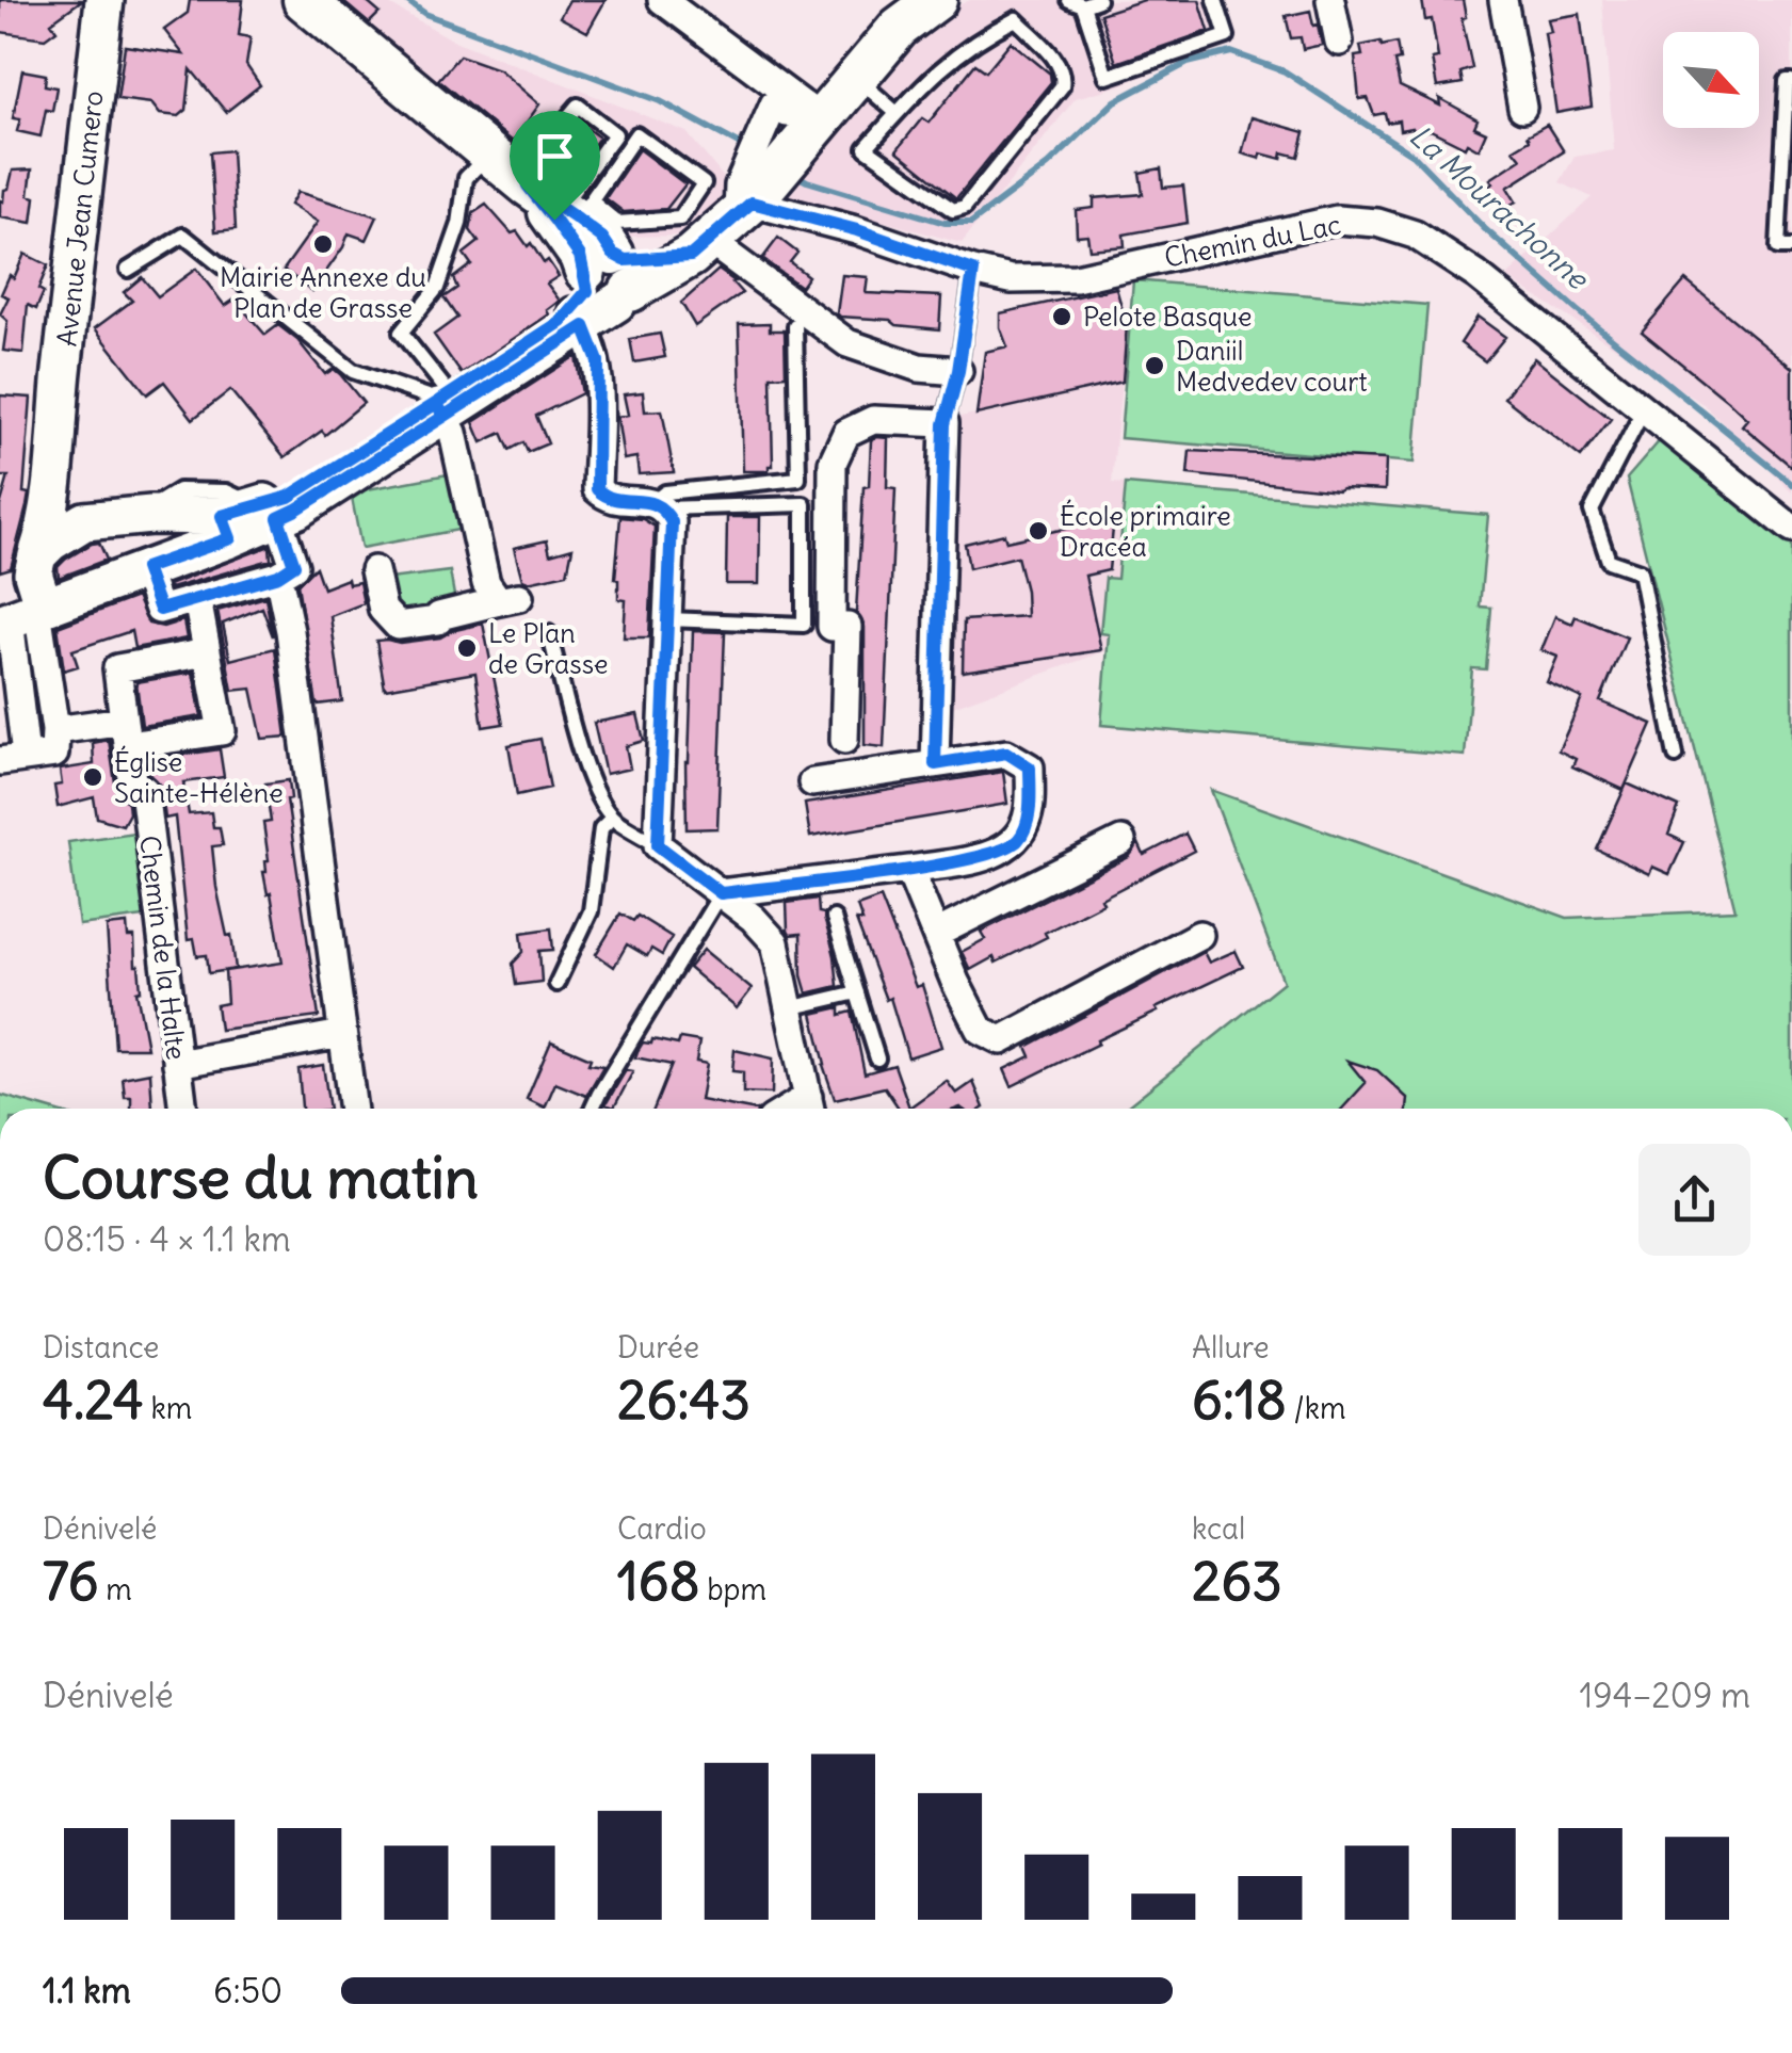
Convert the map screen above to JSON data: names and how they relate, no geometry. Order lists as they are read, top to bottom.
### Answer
{
  "streets": {
    "street": ["Avenue Jean Cumero", "Chemin du Lac", "Chemin de la Halte"]
  },
  "water": ["La Mourachonne"],
  "places": [
    "Mairie Annexe du Plan de Grasse",
    "Pelote Basque",
    "Daniil Medvedev court",
    "École primaire Dracéa",
    "Le Plan de Grasse",
    "Église Sainte-Hélène"
  ],
  "north": "bottom right",
  "page": {
    "heading": ["Course du matin", "08:15 · 4 × 1.1 km"],
    "stats": [
      ["Distance", "4.24 km"],
      ["Durée", "26:43"],
      ["Allure", "6:18 /km"],
      ["Dénivelé", "76 m"],
      ["Cardio", "168 bpm"],
      ["kcal", "263"]
    ],
    "chart": ["Dénivelé", "194–209 m"],
    "list": [
      {
        "name": "1.1 km",
        "note": "6:50"
      }
    ]
  }
}
